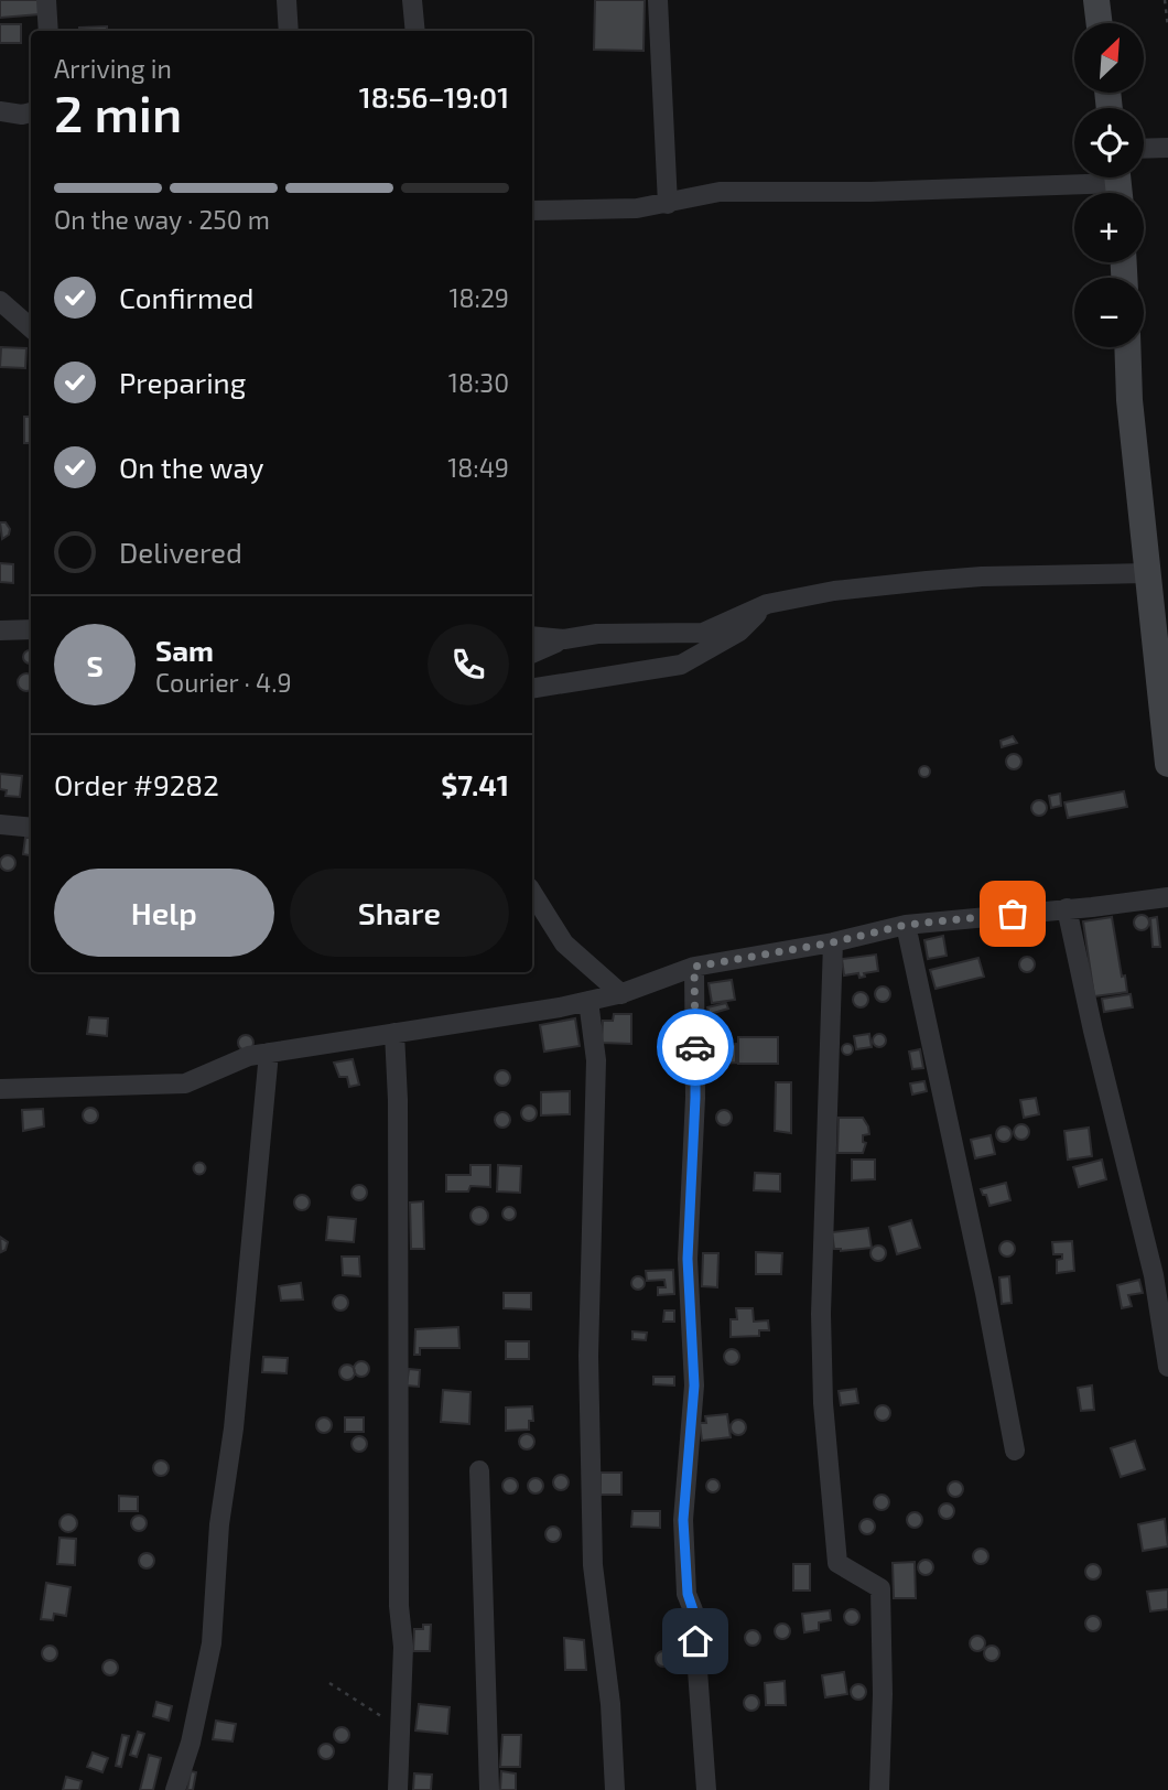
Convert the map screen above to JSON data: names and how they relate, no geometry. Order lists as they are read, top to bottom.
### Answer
{
  "north": "top right",
  "page": {
    "map_buttons": ["+", "−"],
    "heading": ["2 min", "Arriving in", "18:56–19:01"],
    "panel": [
      "Sam",
      "Courier · 4.9",
      "Order #9282",
      "$7.41"
    ],
    "bar": "On the way · 250 m",
    "list": [
      ["Confirmed", "18:29"],
      ["Preparing", "18:30"],
      ["On the way", "18:49"],
      "Delivered"
    ],
    "round": "S",
    "buttons": ["Help", "Share"]
  }
}
